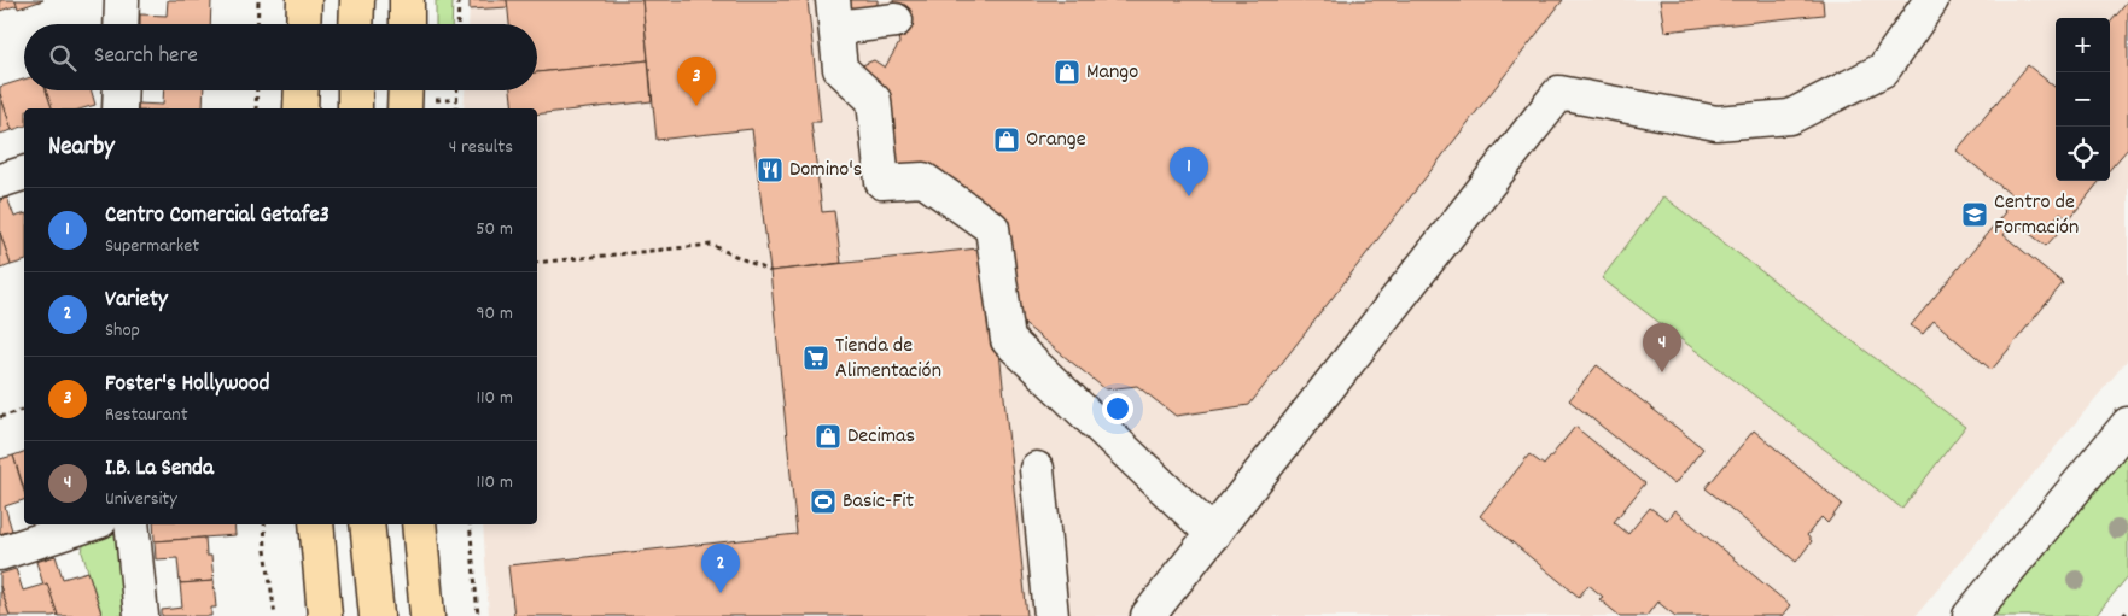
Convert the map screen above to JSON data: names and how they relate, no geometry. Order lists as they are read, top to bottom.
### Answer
{
  "places": {
    "shop": ["Mango", "Orange", "Decimas"],
    "restaurant": ["Domino's"],
    "school or university": ["Centro de Formación"],
    "supermarket": ["Tienda de Alimentación"],
    "sports": ["Basic-Fit"]
  },
  "page": {
    "map_buttons": ["+", "−"],
    "search": "Search here",
    "pins": [
      "3",
      "1",
      "4",
      "2"
    ],
    "heading": ["Nearby", "4 results"],
    "list": [
      {
        "mark": "1",
        "name": "Centro Comercial Getafe3",
        "note": "Supermarket",
        "value": "50 m"
      },
      {
        "mark": "2",
        "name": "Variety",
        "note": "Shop",
        "value": "90 m"
      },
      {
        "mark": "3",
        "name": "Foster's Hollywood",
        "note": "Restaurant",
        "value": "110 m"
      },
      {
        "mark": "4",
        "name": "I.B. La Senda",
        "note": "University",
        "value": "110 m"
      }
    ]
  }
}
